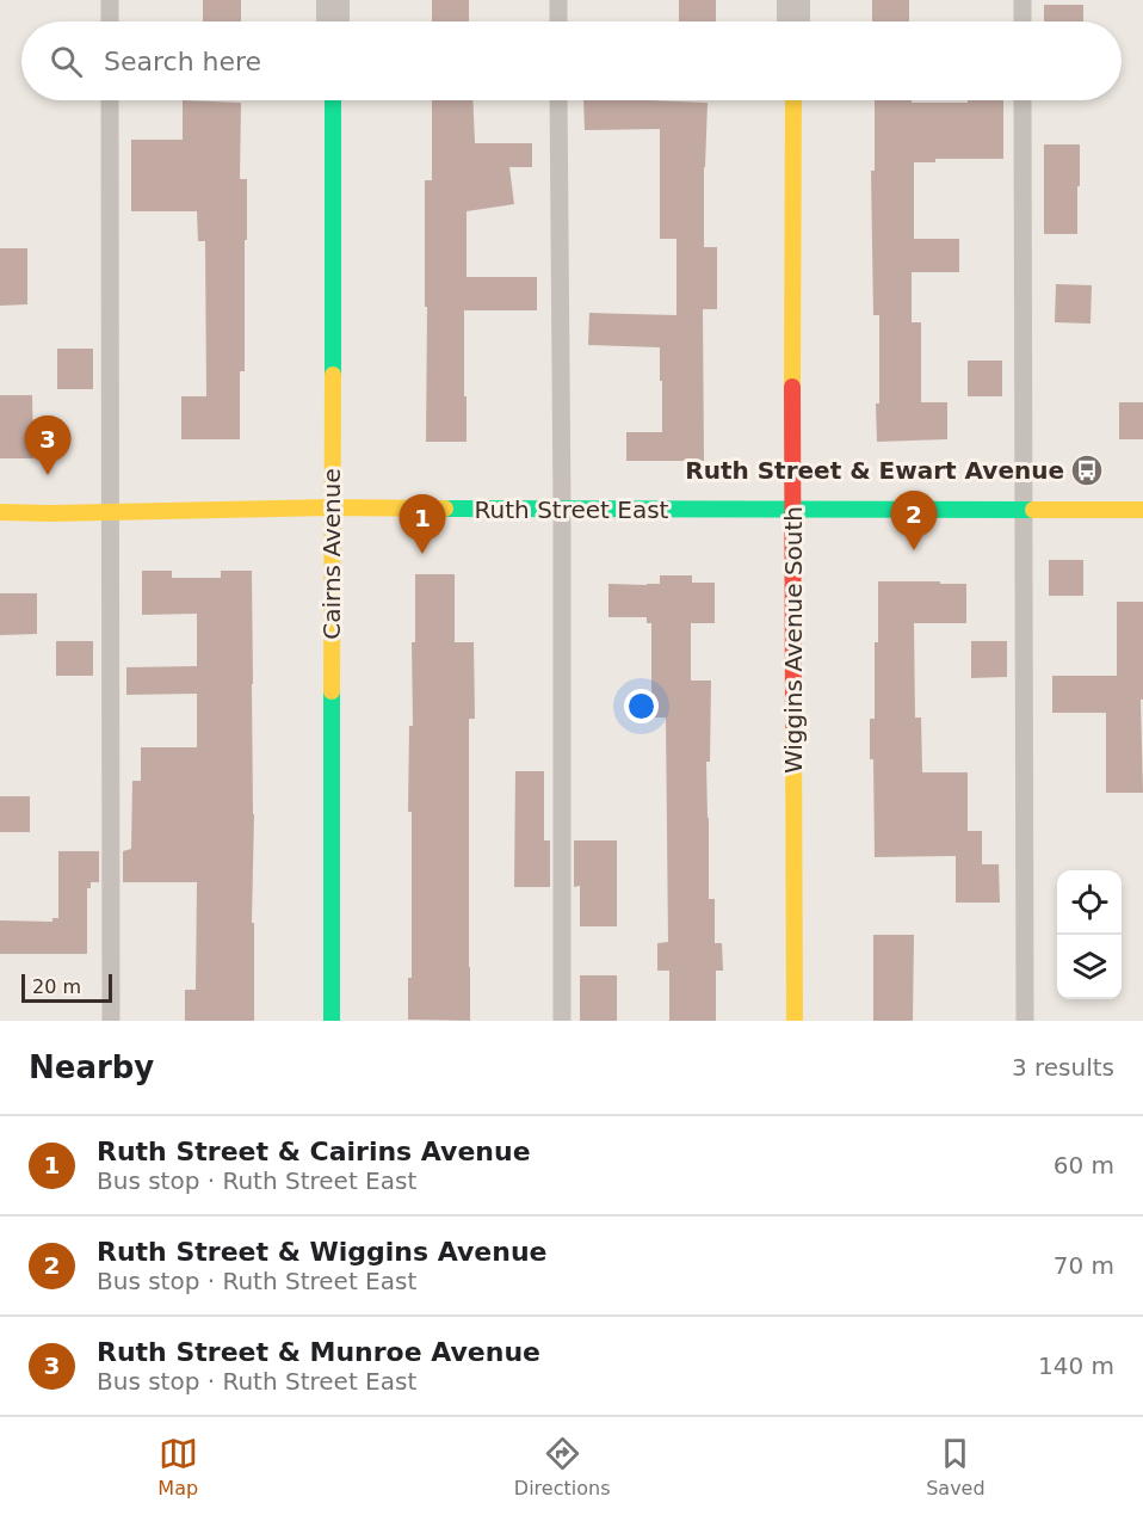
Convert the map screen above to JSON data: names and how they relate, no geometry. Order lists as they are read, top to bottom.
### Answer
{
  "streets": {
    "street": ["Ruth Street East", "Cairns Avenue", "Wiggins Avenue South"]
  },
  "crossings": [
    ["Ruth Street East", "Cairns Avenue"],
    ["Ruth Street East", "Wiggins Avenue South"]
  ],
  "places": {
    "bus stop": ["Ruth Street & Ewart Avenue"]
  },
  "scale_bar": "20 m",
  "page": {
    "search": "Search here",
    "pins": ["3", "2", "1"],
    "scale": "20 m",
    "heading": ["Nearby", "3 results"],
    "list": [
      {
        "mark": "1",
        "name": "Ruth Street & Cairins Avenue",
        "note": "Bus stop · Ruth Street East",
        "value": "60 m"
      },
      {
        "mark": "2",
        "name": "Ruth Street & Wiggins Avenue",
        "note": "Bus stop · Ruth Street East",
        "value": "70 m"
      },
      {
        "mark": "3",
        "name": "Ruth Street & Munroe Avenue",
        "note": "Bus stop · Ruth Street East",
        "value": "140 m"
      }
    ],
    "nav": ["Map", "Directions", "Saved"]
  }
}
